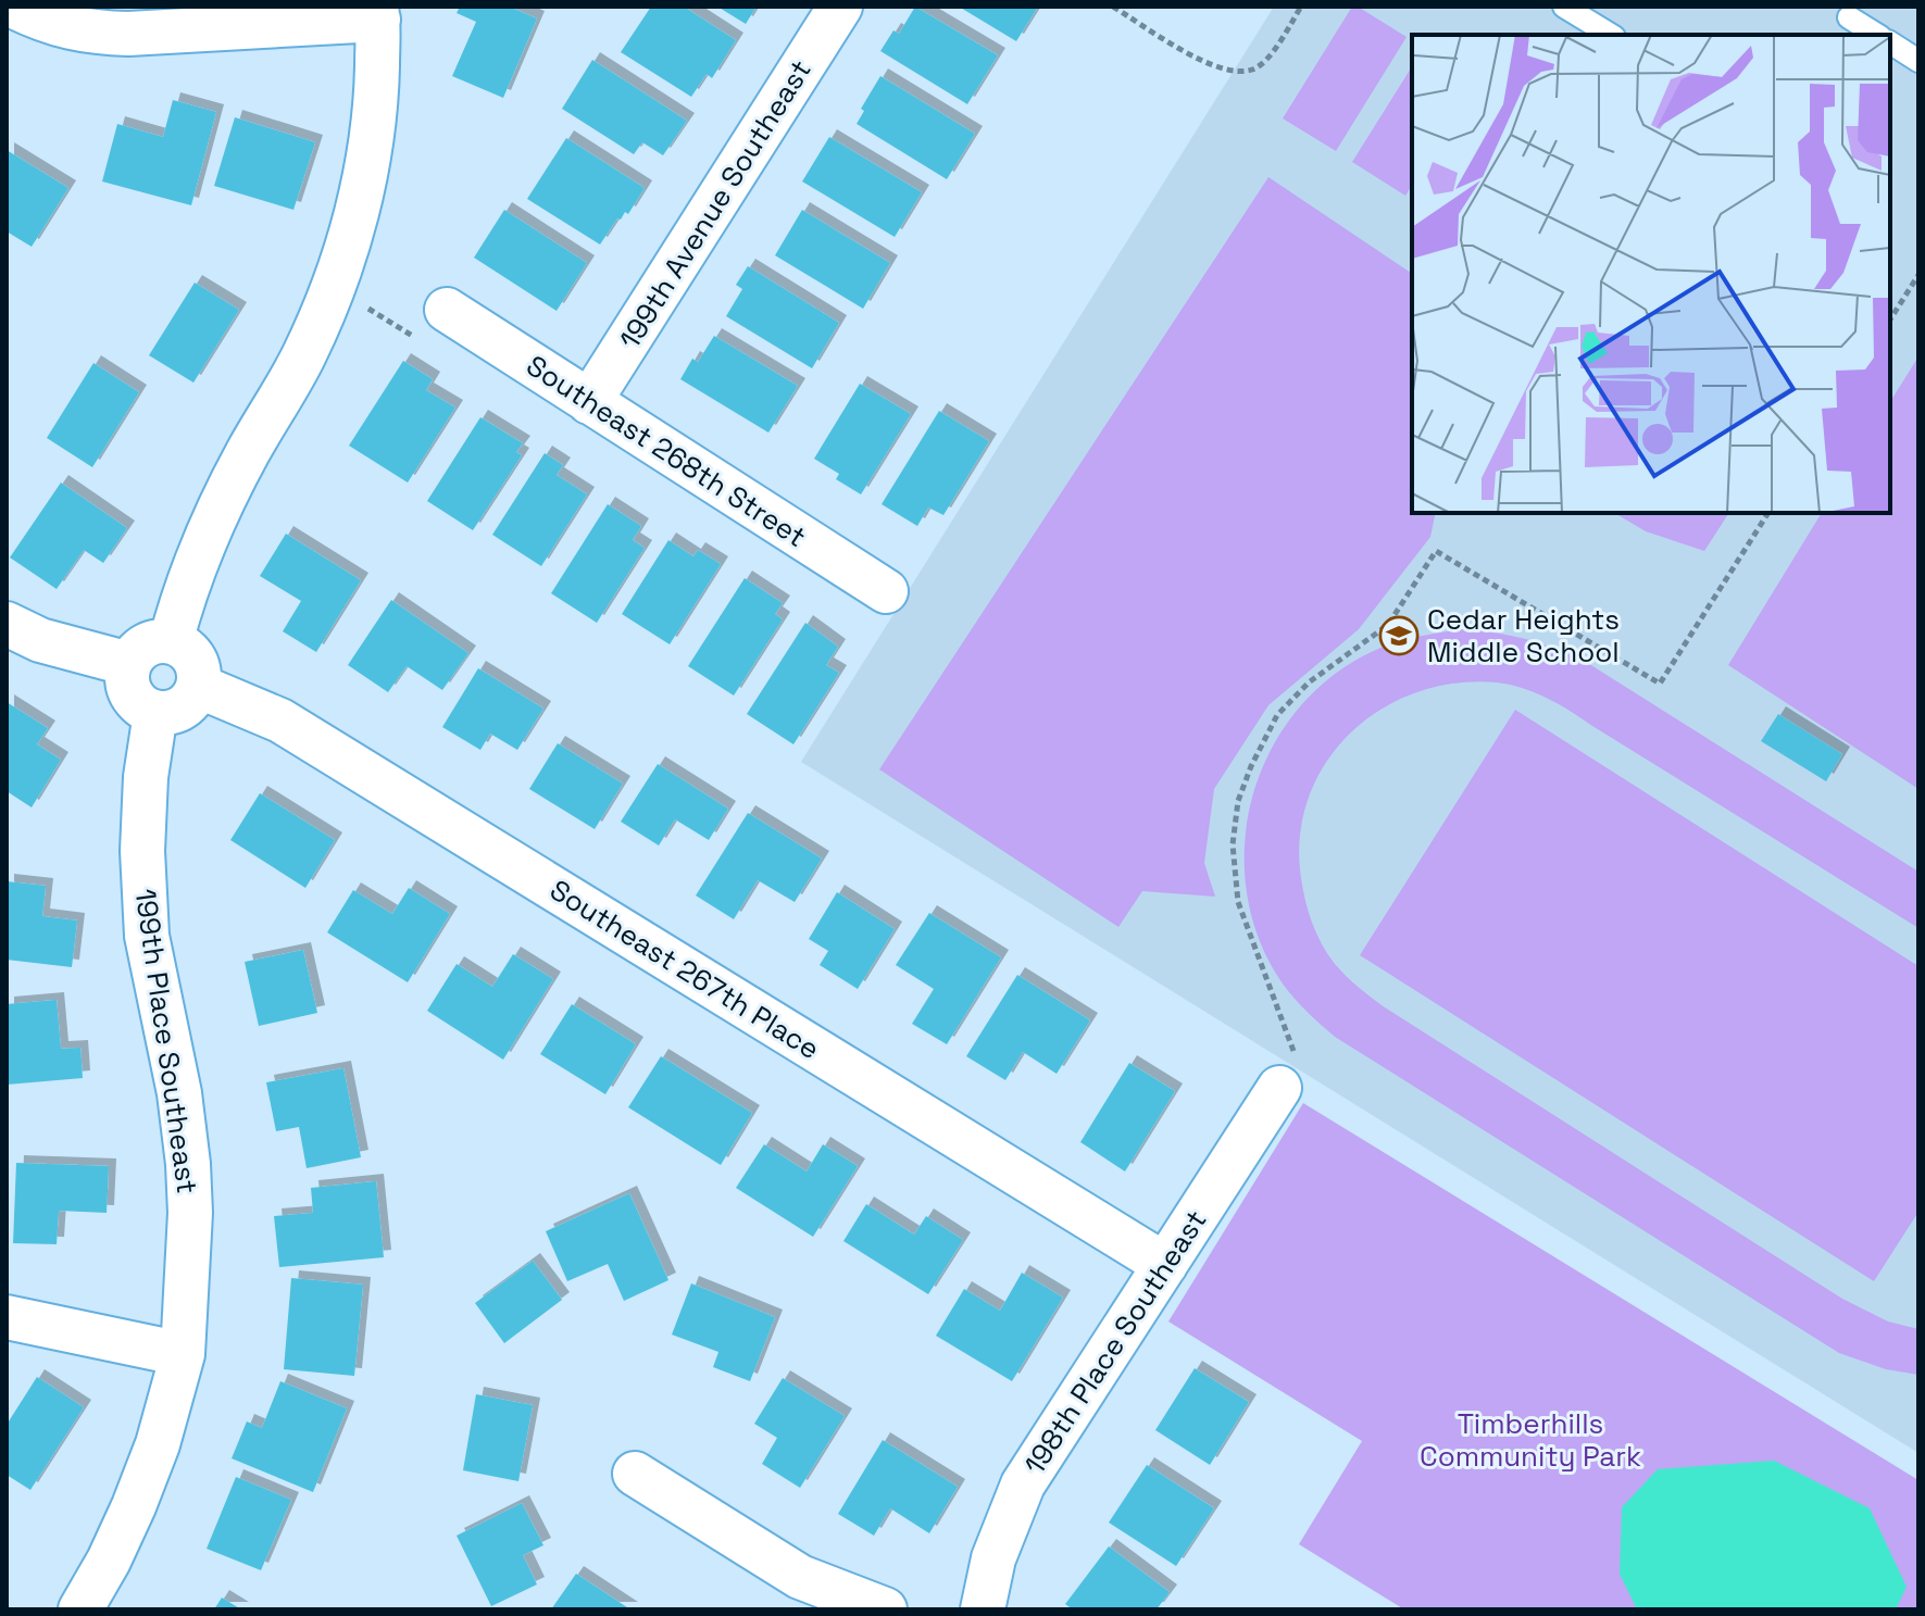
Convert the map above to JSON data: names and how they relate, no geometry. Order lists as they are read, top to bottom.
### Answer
{
  "streets": {
    "street": [
      "199th Avenue Southeast",
      "Southeast 268th Street",
      "Southeast 267th Place",
      "199th Place Southeast",
      "198th Place Southeast"
    ]
  },
  "crossings": [
    ["199th Avenue Southeast", "Southeast 268th Street"],
    ["Southeast 267th Place", "199th Place Southeast"],
    ["Southeast 267th Place", "198th Place Southeast"]
  ],
  "parks": ["Timberhills Community Park"],
  "places": {
    "school or university": ["Cedar Heights Middle School"]
  }
}
